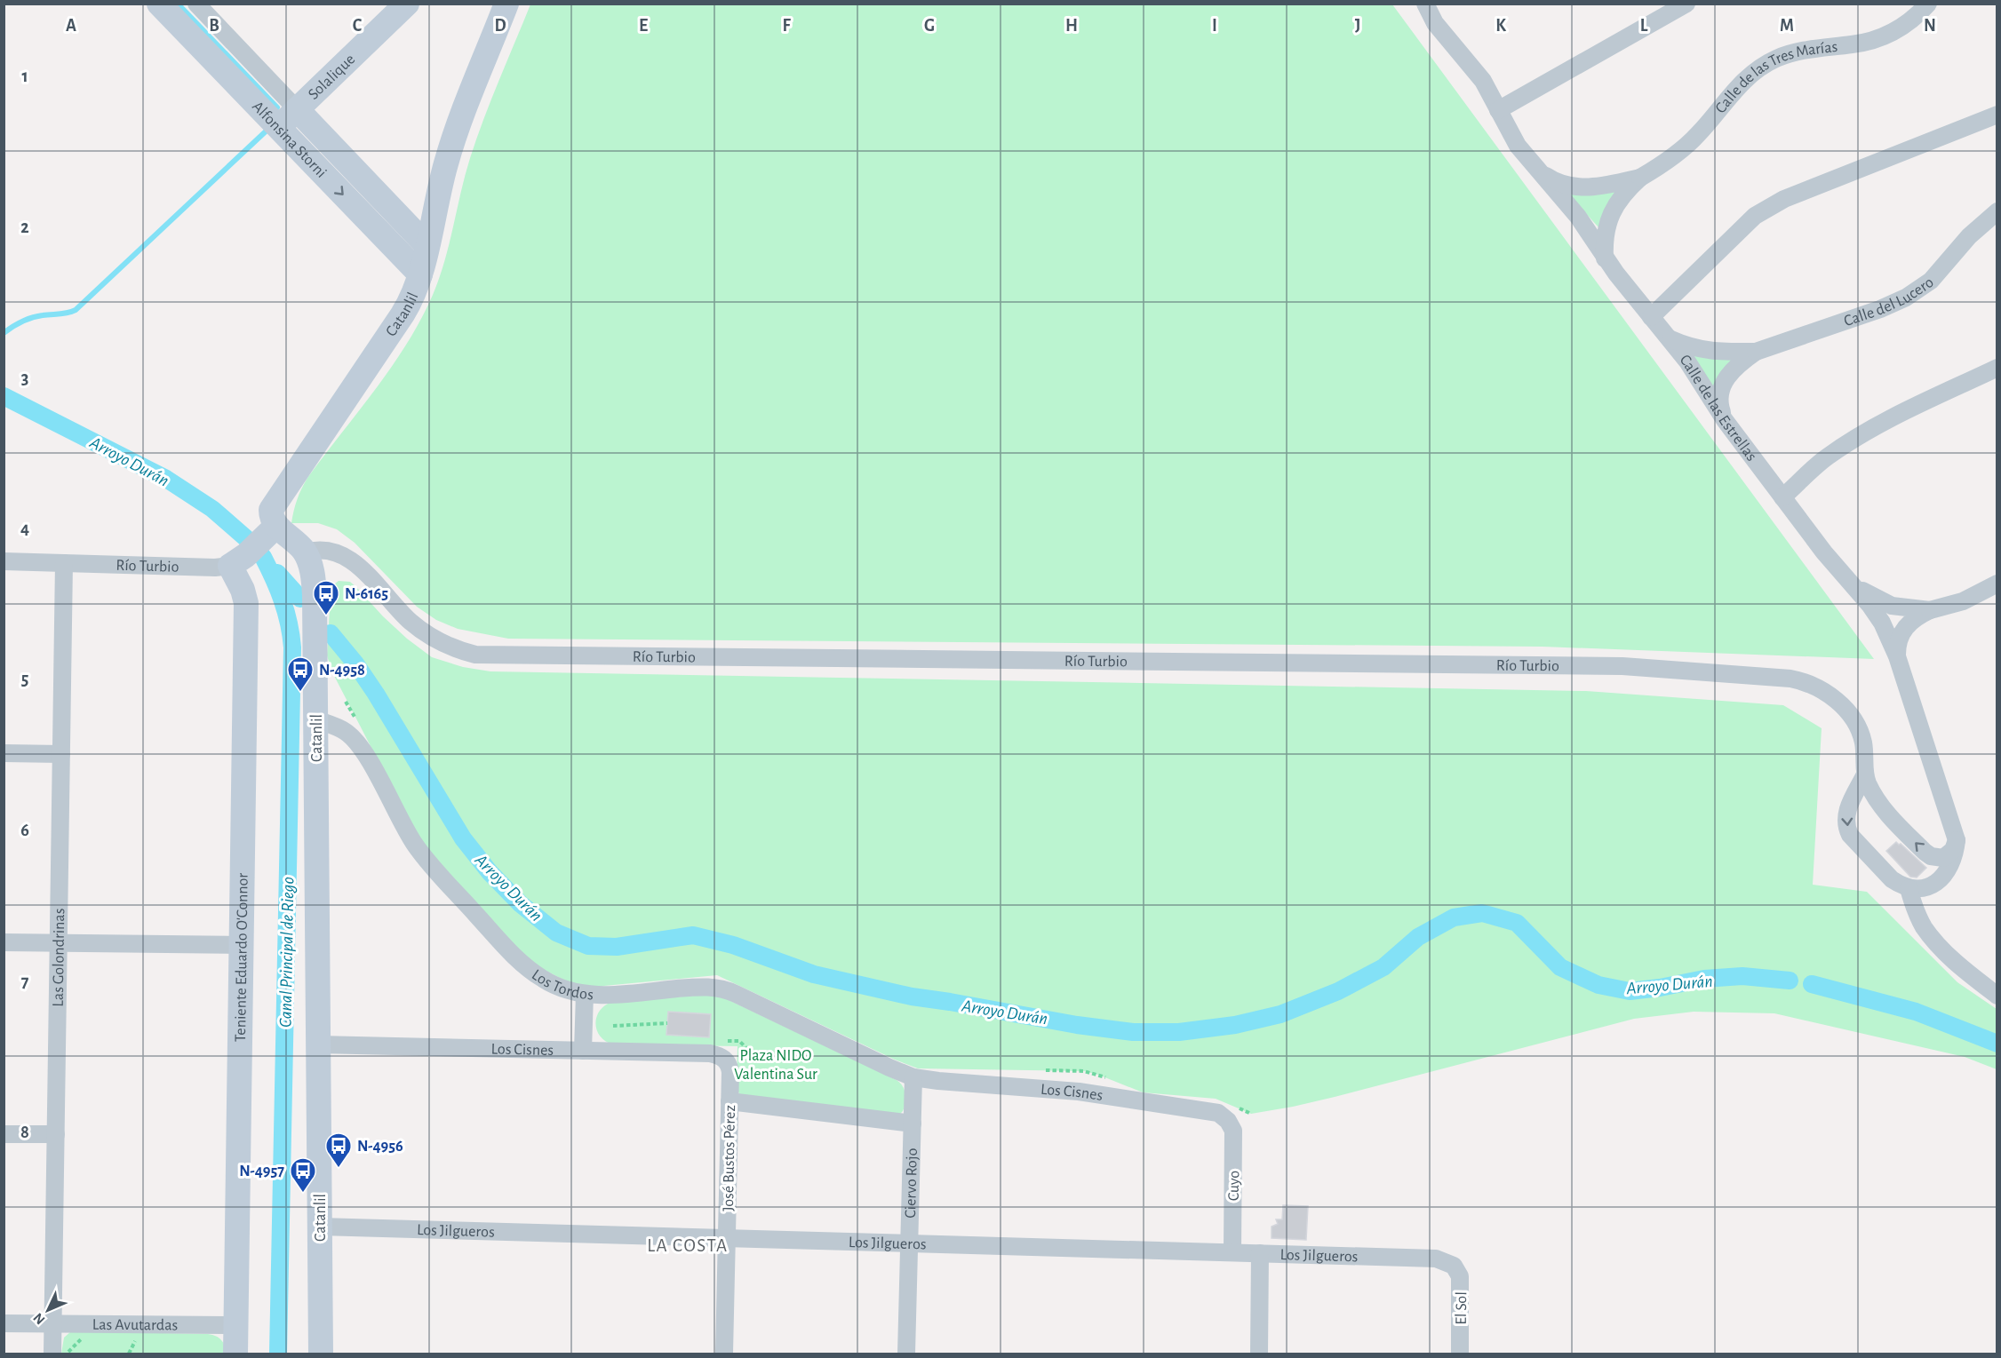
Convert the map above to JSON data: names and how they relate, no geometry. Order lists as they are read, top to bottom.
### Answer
{
  "streets": {
    "street": [
      "Solalique",
      "Calle de las Tres Marías",
      "Alfonsina Storni",
      "Calle del Lucero",
      "Catanlil",
      "Calle de las Estrellas",
      "Río Turbio",
      "Las Golondrinas",
      "Teniente Eduardo O'Connor",
      "Los Tordos",
      "Los Cisnes",
      "José Bustos Pérez",
      "Ciervo Rojo",
      "Cuyo",
      "Los Jilgueros",
      "El Sol",
      "Las Avutardas"
    ]
  },
  "crossings": [
    ["Solalique", "Alfonsina Storni"],
    ["Calle de las Tres Marías", "Calle de las Estrellas"],
    ["Alfonsina Storni", "Catanlil"],
    ["Calle del Lucero", "Calle de las Estrellas"],
    ["Catanlil", "Río Turbio"],
    ["Catanlil", "Los Tordos"],
    ["Catanlil", "Los Cisnes"],
    ["Catanlil", "Los Jilgueros"],
    ["Río Turbio", "Las Golondrinas"],
    ["Río Turbio", "Teniente Eduardo O'Connor"],
    ["Las Golondrinas", "Las Avutardas"],
    ["Teniente Eduardo O'Connor", "Las Avutardas"],
    ["Los Tordos", "Los Cisnes"],
    ["Los Tordos", "Ciervo Rojo"],
    ["Los Cisnes", "José Bustos Pérez"],
    ["Los Cisnes", "Ciervo Rojo"],
    ["Los Cisnes", "Cuyo"],
    ["José Bustos Pérez", "Los Jilgueros"],
    ["Ciervo Rojo", "Los Jilgueros"],
    ["Cuyo", "Los Jilgueros"],
    ["Los Jilgueros", "El Sol"]
  ],
  "districts": ["LA COSTA"],
  "water": ["Arroyo Durán", "Canal Principal de Riego"],
  "parks": ["Plaza NIDO Valentina Sur"],
  "places": {
    "bus stop": [
      "N-6165",
      "N-4958",
      "N-4956",
      "N-4957"
    ]
  },
  "north": "bottom left",
  "grid": {
    "columns": [
      "A",
      "B",
      "C",
      "D",
      "E",
      "F",
      "G",
      "H",
      "I",
      "J",
      "K",
      "L",
      "M",
      "N"
    ],
    "rows": [
      "1",
      "2",
      "3",
      "4",
      "5",
      "6",
      "7",
      "8"
    ]
  }
}
